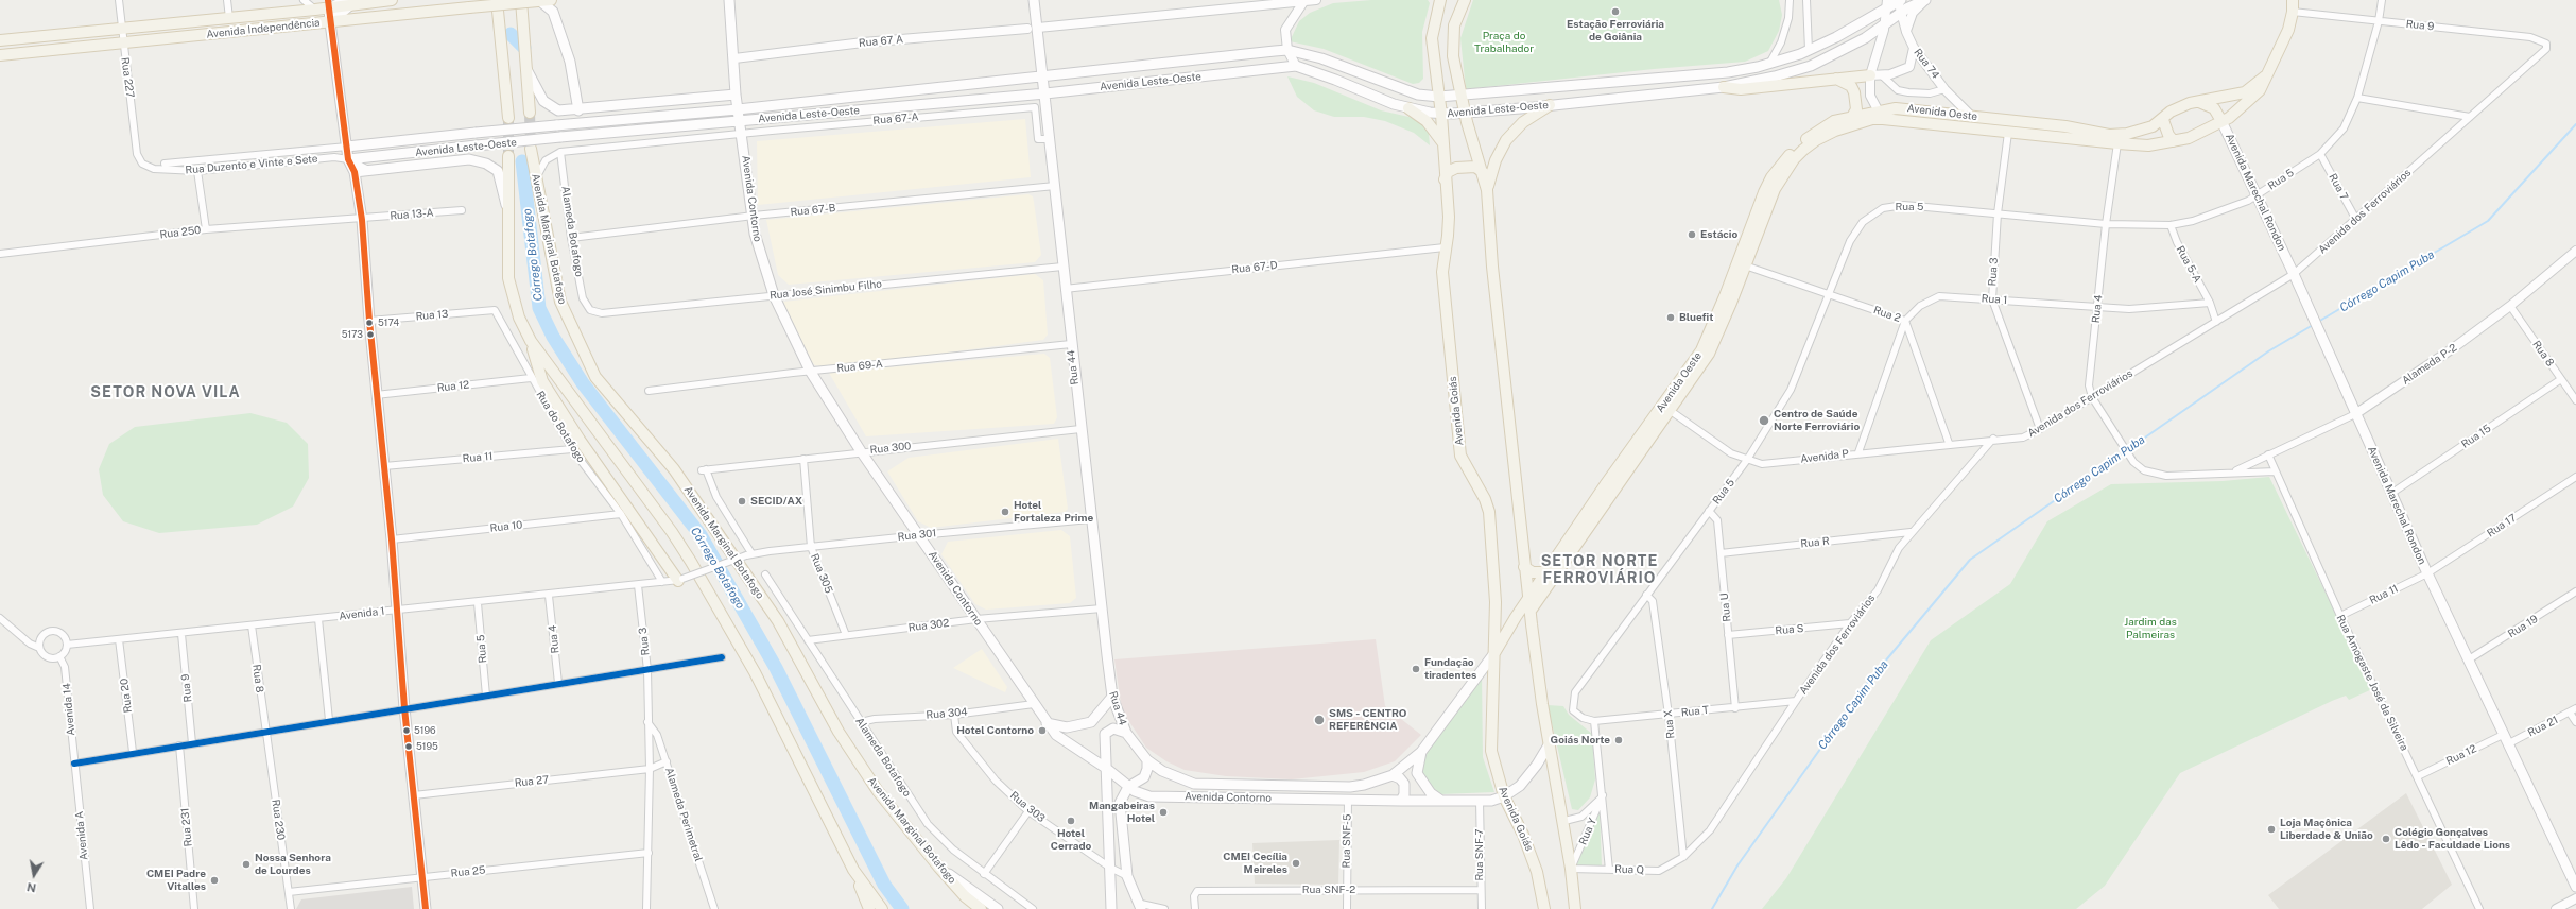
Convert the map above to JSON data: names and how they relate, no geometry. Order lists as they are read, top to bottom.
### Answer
{
  "streets": {
    "main road": [
      "Avenida Independência",
      "Avenida Leste-Oeste",
      "Avenida Oeste",
      "Avenida Marechal Rondon",
      "Avenida Contorno",
      "Avenida Marginal Botafogo",
      "Rua 44",
      "Avenida Goiás"
    ],
    "street": [
      "Rua 9",
      "Rua 67 A",
      "Rua 74",
      "Rua 227",
      "Rua 67-A",
      "Rua Duzento e Vinte e Sete",
      "Rua 5",
      "Rua 7",
      "Rua 67-B",
      "Avenida dos Ferroviários",
      "Rua 13-A",
      "Alameda Botafogo",
      "Rua 250",
      "Rua 5-A",
      "Rua 67-D",
      "Rua 3",
      "Rua José Sinimbu Filho",
      "Rua 1",
      "Rua 4",
      "Rua 2",
      "Rua 13",
      "Rua 8",
      "Alameda P-2",
      "Rua 69-A",
      "Rua 12",
      "Rua do Botafogo",
      "Rua 15",
      "Rua 300",
      "Avenida P",
      "Rua 11",
      "Rua 17",
      "Rua 10",
      "Rua 301",
      "Rua R",
      "Rua 305",
      "Rua U",
      "Avenida 1",
      "Rua 302",
      "Rua 19",
      "Rua S",
      "Rua Amogaste José da Silveira",
      "Rua 20",
      "Avenida 14",
      "Rua T",
      "Rua 304",
      "Rua X",
      "Rua 21",
      "Rua 27",
      "Rua 303",
      "Alameda Perimetral",
      "Rua 230",
      "Rua 231",
      "Rua Y",
      "Avenida A",
      "Rua SNF-5",
      "Rua SNF-7",
      "Rua Q",
      "Rua 25",
      "Rua SNF-2"
    ]
  },
  "crossings": [
    ["Rua 9", "Avenida Oeste"],
    ["Rua 9", "Rua 5"],
    ["Rua 9", "Avenida dos Ferroviários"],
    ["Rua 9", "Avenida 1"],
    ["Avenida Independência", "Rua 227"],
    ["Rua 67 A", "Avenida Contorno"],
    ["Rua 67 A", "Rua 44"],
    ["Rua 74", "Avenida Leste-Oeste"],
    ["Rua 74", "Avenida Oeste"],
    ["Rua 227", "Rua Duzento e Vinte e Sete"],
    ["Avenida Leste-Oeste", "Rua Duzento e Vinte e Sete"],
    ["Avenida Leste-Oeste", "Avenida Contorno"],
    ["Avenida Leste-Oeste", "Rua 44"],
    ["Avenida Leste-Oeste", "Avenida Goiás"],
    ["Avenida Oeste", "Avenida Marechal Rondon"],
    ["Avenida Oeste", "Avenida Contorno"],
    ["Avenida Oeste", "Rua 3"],
    ["Avenida Oeste", "Rua 4"],
    ["Avenida Oeste", "Rua 2"],
    ["Avenida Oeste", "Avenida Goiás"],
    ["Avenida Oeste", "Avenida P"],
    ["Rua 67-A", "Avenida Contorno"],
    ["Rua 67-A", "Alameda Botafogo"],
    ["Rua 67-A", "Rua 44"],
    ["Rua 5", "Rua 7"],
    ["Rua 5", "Avenida Marechal Rondon"],
    ["Rua 5", "Rua 5-A"],
    ["Rua 5", "Rua 3"],
    ["Rua 5", "Rua 4"],
    ["Rua 5", "Rua 2"],
    ["Rua 5", "Avenida P"],
    ["Rua 5", "Rua U"],
    ["Rua 5", "Avenida 1"],
    ["Rua 5", "Rua T"],
    ["Rua 5", "Rua X"],
    ["Rua 7", "Avenida dos Ferroviários"],
    ["Avenida Marechal Rondon", "Avenida dos Ferroviários"],
    ["Avenida Marechal Rondon", "Alameda P-2"],
    ["Avenida Marechal Rondon", "Rua 12"],
    ["Avenida Marechal Rondon", "Rua 15"],
    ["Avenida Marechal Rondon", "Rua 11"],
    ["Avenida Marechal Rondon", "Rua 17"],
    ["Avenida Marechal Rondon", "Rua 19"],
    ["Avenida Marechal Rondon", "Rua 21"],
    ["Avenida Contorno", "Rua 67-B"],
    ["Avenida Contorno", "Rua José Sinimbu Filho"],
    ["Avenida Contorno", "Rua 69-A"],
    ["Avenida Contorno", "Rua 44"],
    ["Avenida Contorno", "Avenida Goiás"],
    ["Avenida Contorno", "Rua 300"],
    ["Avenida Contorno", "Rua 301"],
    ["Avenida Contorno", "Rua 302"],
    ["Avenida Contorno", "Rua 304"],
    ["Avenida Contorno", "Rua SNF-5"],
    ["Avenida Contorno", "Rua SNF-7"],
    ["Rua 67-B", "Alameda Botafogo"],
    ["Rua 67-B", "Rua 44"],
    ["Avenida dos Ferroviários", "Rua 3"],
    ["Avenida dos Ferroviários", "Rua 4"],
    ["Avenida dos Ferroviários", "Avenida P"],
    ["Avenida dos Ferroviários", "Rua R"],
    ["Avenida dos Ferroviários", "Rua S"],
    ["Avenida dos Ferroviários", "Rua T"],
    ["Avenida dos Ferroviários", "Rua X"],
    ["Avenida dos Ferroviários", "Rua Q"],
    ["Rua 13-A", "Rua 250"],
    ["Alameda Botafogo", "Rua José Sinimbu Filho"],
    ["Alameda Botafogo", "Rua 302"],
    ["Alameda Botafogo", "Rua 304"],
    ["Rua 5-A", "Rua 1"],
    ["Rua 67-D", "Rua 44"],
    ["Rua 67-D", "Avenida Goiás"],
    ["Rua 3", "Rua 1"],
    ["Rua 3", "Avenida 1"],
    ["Rua 3", "Rua 27"],
    ["Rua 3", "Alameda Perimetral"],
    ["Rua 3", "Rua 25"],
    ["Rua José Sinimbu Filho", "Rua 44"],
    ["Rua 1", "Rua 4"],
    ["Rua 1", "Rua 2"],
    ["Rua 1", "Avenida P"],
    ["Rua 4", "Alameda P-2"],
    ["Rua 4", "Avenida 1"],
    ["Rua 2", "Avenida P"],
    ["Rua 13", "Rua do Botafogo"],
    ["Rua 8", "Alameda P-2"],
    ["Rua 8", "Rua 15"],
    ["Rua 8", "Avenida 1"],
    ["Rua 8", "Rua 230"],
    ["Alameda P-2", "Rua Amogaste José da Silveira"],
    ["Rua 69-A", "Rua 44"],
    ["Rua 44", "Rua 300"],
    ["Rua 44", "Rua 301"],
    ["Rua 44", "Rua 302"],
    ["Rua 12", "Rua do Botafogo"],
    ["Rua 12", "Rua Amogaste José da Silveira"],
    ["Rua 12", "Rua 21"],
    ["Rua do Botafogo", "Rua 11"],
    ["Rua do Botafogo", "Rua 10"],
    ["Rua do Botafogo", "Avenida 1"],
    ["Rua 300", "Rua 301"],
    ["Rua 300", "Rua 305"],
    ["Rua 11", "Rua 17"],
    ["Rua 11", "Rua Amogaste José da Silveira"],
    ["Rua 301", "Rua 305"],
    ["Rua 301", "Avenida 1"],
    ["Rua R", "Rua U"],
    ["Rua 305", "Rua 302"],
    ["Rua U", "Rua S"],
    ["Rua U", "Rua T"],
    ["Avenida 1", "Rua 20"],
    ["Avenida 1", "Avenida 14"],
    ["Avenida 14", "Avenida A"],
    ["Rua T", "Rua X"],
    ["Rua T", "Rua Y"],
    ["Rua 304", "Rua 303"],
    ["Rua X", "Rua Q"],
    ["Rua 27", "Alameda Perimetral"],
    ["Rua 230", "Rua 25"],
    ["Rua Y", "Rua Q"],
    ["Rua SNF-5", "Rua SNF-2"],
    ["Rua SNF-7", "Rua SNF-2"]
  ],
  "districts": ["SETOR NOVA VILA", "SETOR NORTE FERROVIÁRIO"],
  "water": ["Córrego Botafogo", "Córrego Capim Puba"],
  "parks": ["Praça do Trabalhador", "Jardim das Palmeiras"],
  "places": [
    "Estação Ferroviária de Goiânia",
    "Estácio",
    "Bluefit",
    "5174",
    "5173",
    "Centro de Saúde Norte Ferroviário",
    "SECID/AX",
    "Hotel Fortaleza Prime",
    "Fundação tiradentes",
    "SMS - CENTRO REFERÊNCIA",
    "5196",
    "Hotel Contorno",
    "Goiás Norte",
    "5195",
    "Mangabeiras Hotel",
    "Hotel Cerrado",
    "Loja Maçônica Liberdade & União",
    "Colégio Gonçalves Lêdo - Faculdade Lions",
    "CMEI Cecília Meireles",
    "Nossa Senhora de Lourdes",
    "CMEI Padre Vitalles"
  ],
  "north": "bottom"
}
